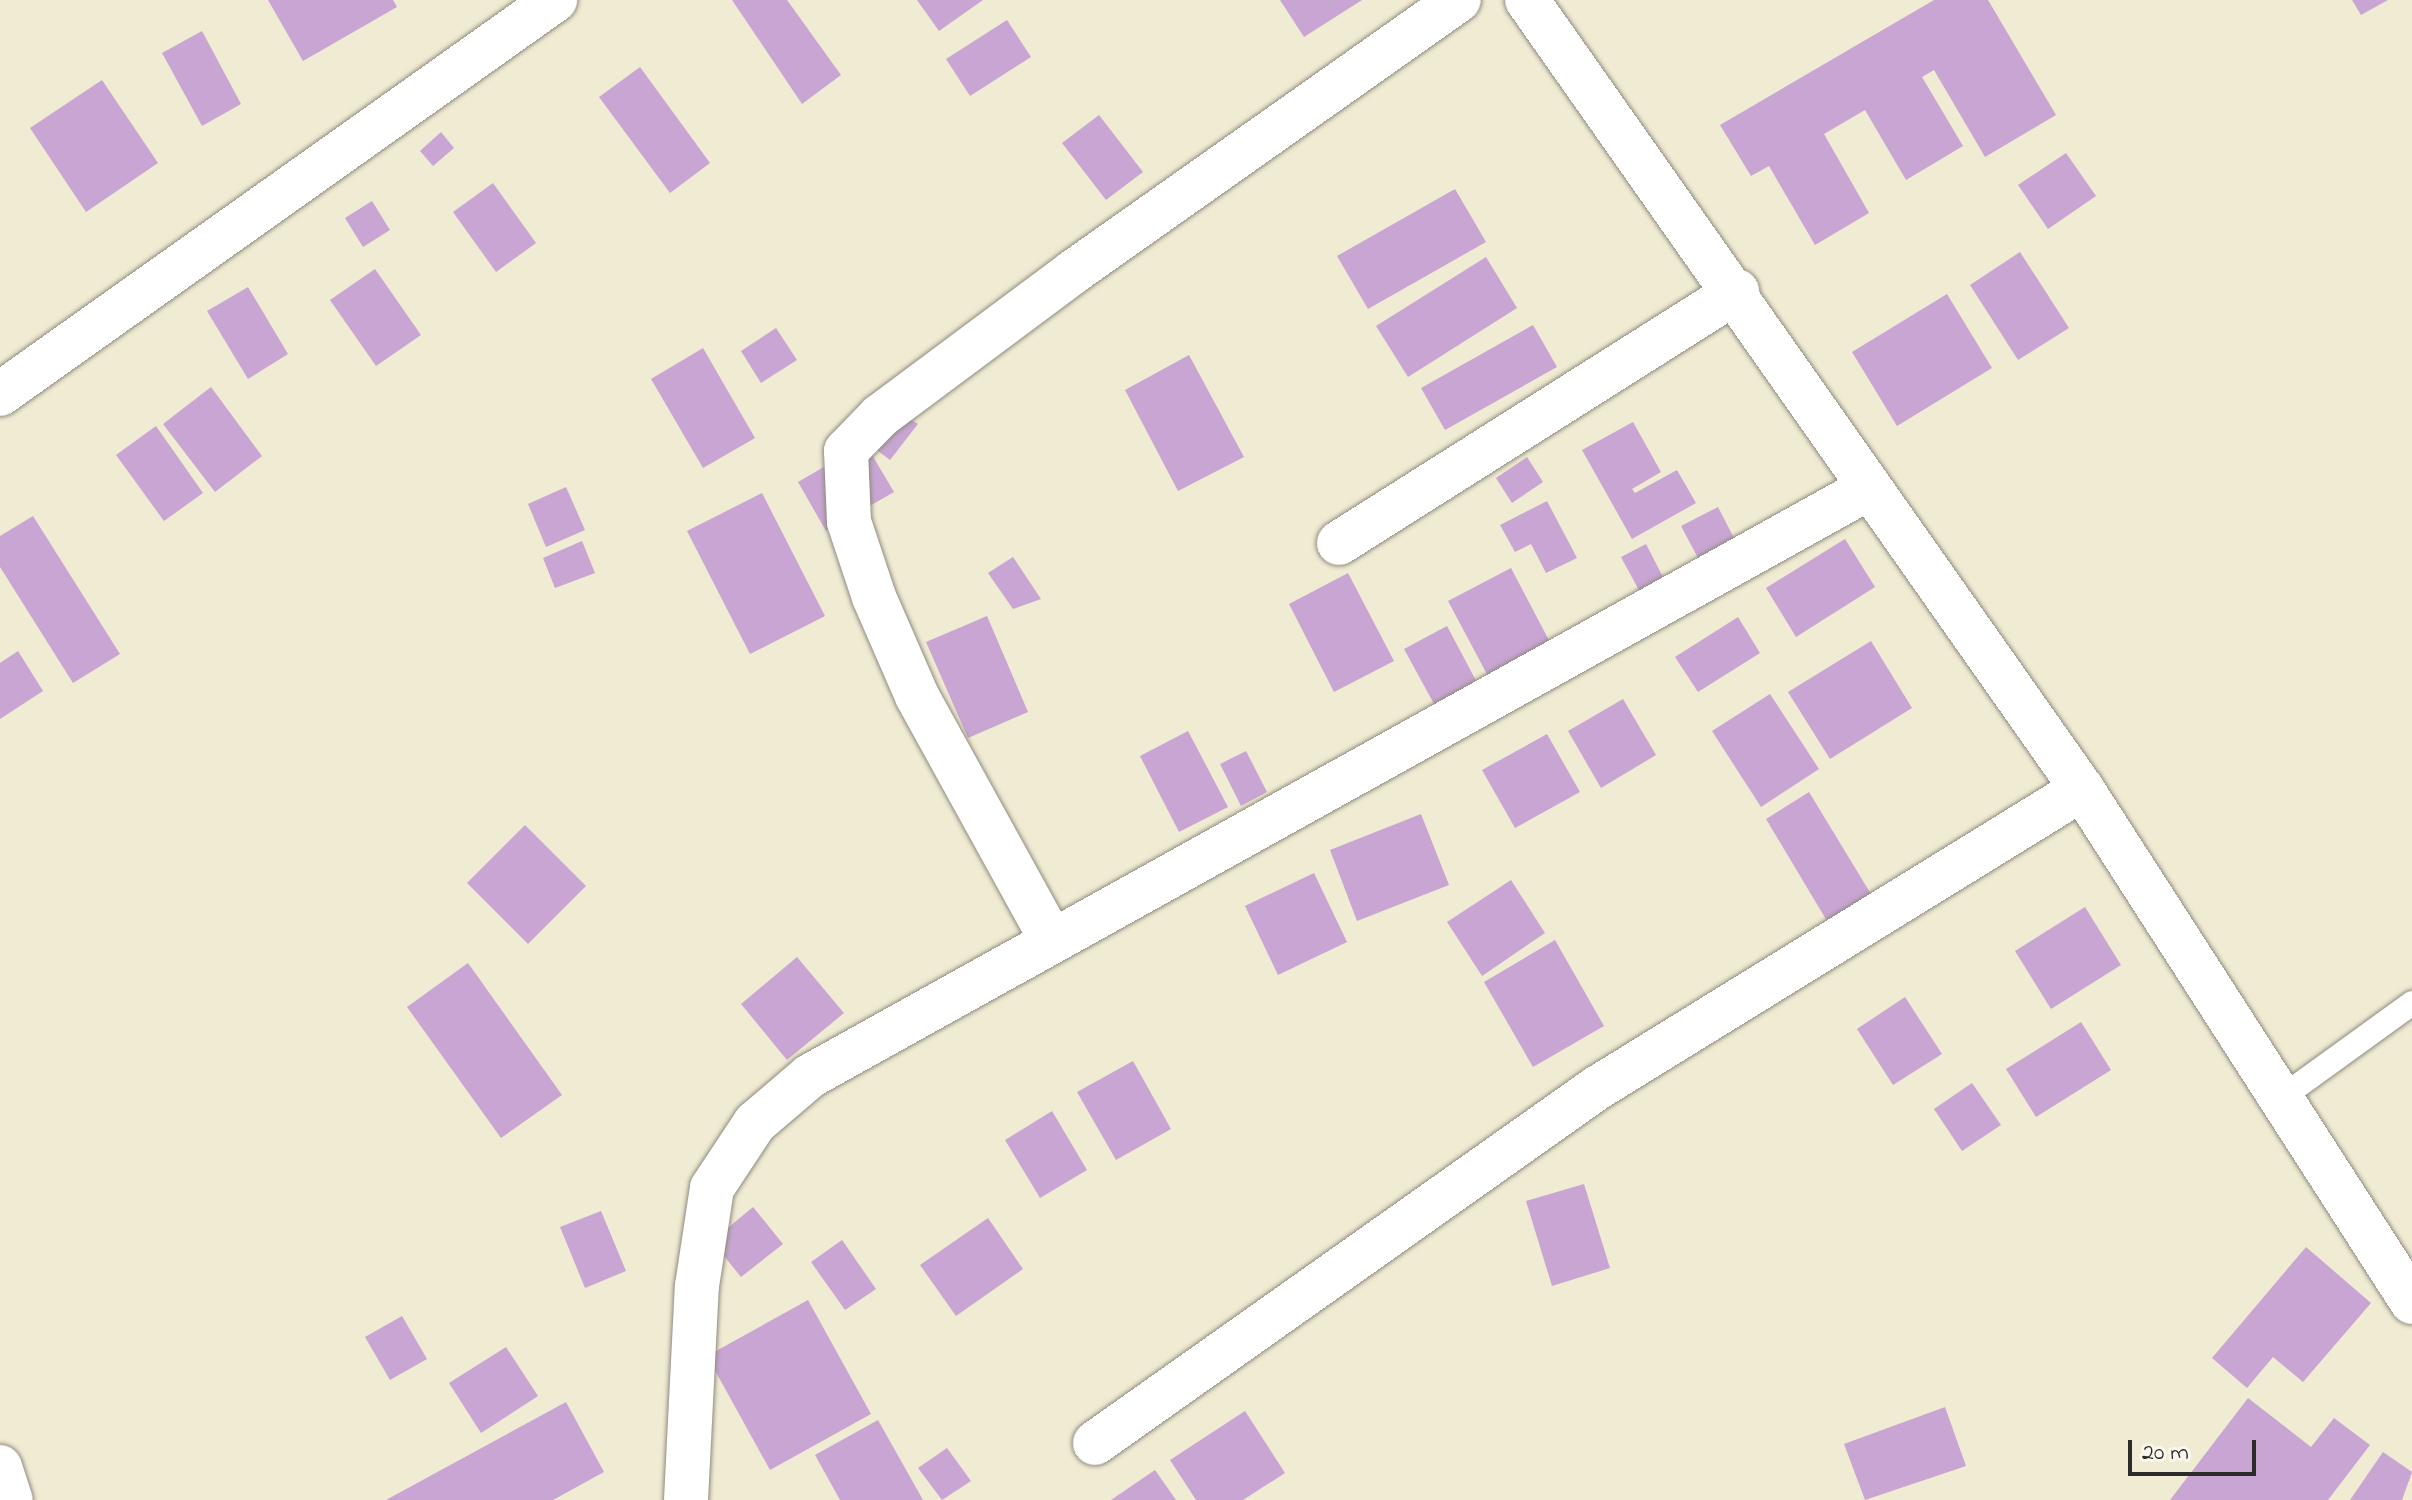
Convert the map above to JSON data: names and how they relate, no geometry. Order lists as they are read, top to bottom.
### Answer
{
  "scale_bar": "20 m"
}
